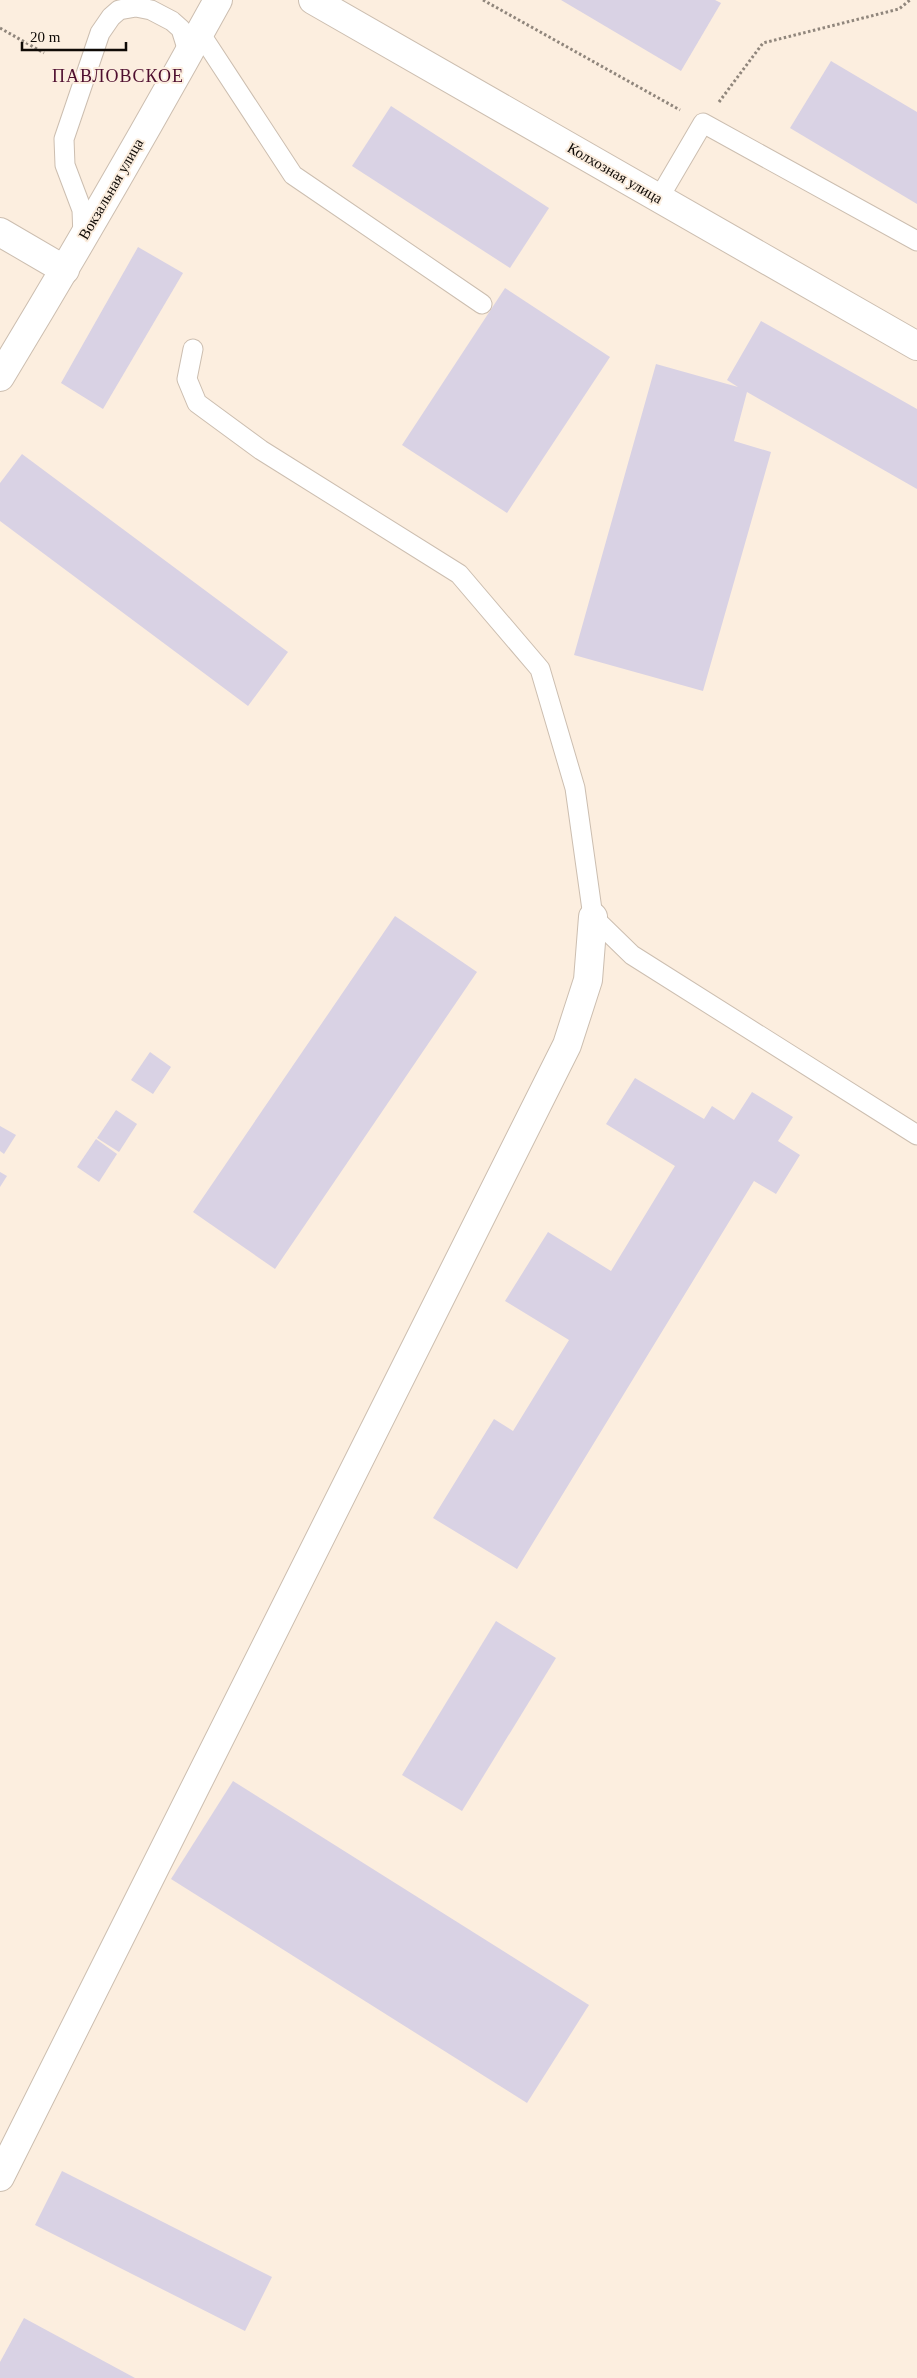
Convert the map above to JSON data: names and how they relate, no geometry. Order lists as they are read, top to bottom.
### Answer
{
  "streets": {
    "street": ["Колхозная улица", "Вокзальная улица"]
  },
  "districts": ["ПАВЛОВСКОЕ"],
  "scale_bar": "20 m"
}
